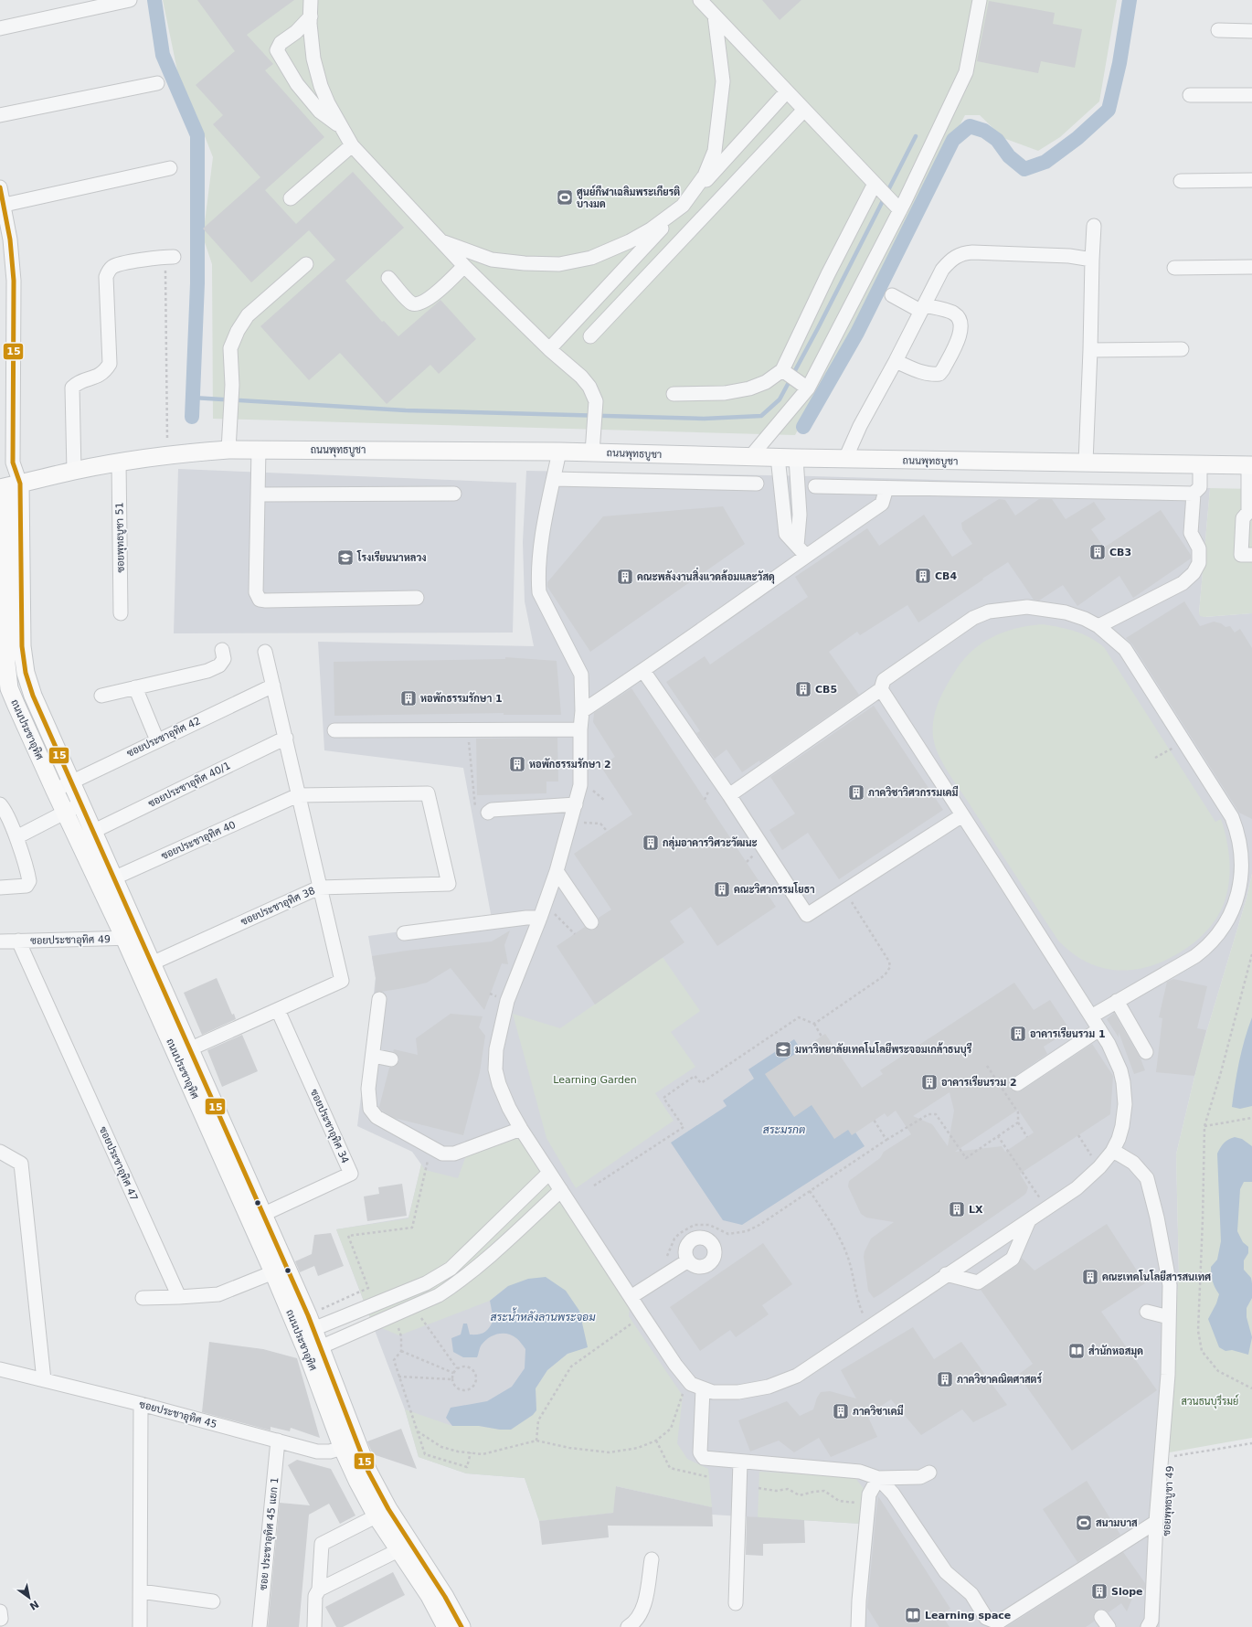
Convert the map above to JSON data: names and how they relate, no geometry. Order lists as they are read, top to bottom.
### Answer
{
  "streets": {
    "main road": ["ถนนพุทธบูชา", "ถนนประชาอุทิศ"],
    "street": [
      "ซอยพุทธบูชา 51",
      "ซอยประชาอุทิศ 42",
      "ซอยประชาอุทิศ 40/1",
      "ซอยประชาอุทิศ 40",
      "ซอยประชาอุทิศ 38",
      "ซอยประชาอุทิศ 49",
      "ซอยประชาอุทิศ 34",
      "ซอยประชาอุทิศ 47",
      "ซอยประชาอุทิศ 45",
      "ซอย ประชาอุทิศ 45 แยก 1"
    ],
    "path": ["ซอยพุทธบูชา 49"]
  },
  "crossings": [
    ["ถนนพุทธบูชา", "ซอยพุทธบูชา 51"],
    ["ถนนพุทธบูชา", "ถนนประชาอุทิศ"],
    ["ถนนประชาอุทิศ", "ซอยประชาอุทิศ 42"],
    ["ถนนประชาอุทิศ", "ซอยประชาอุทิศ 40/1"],
    ["ถนนประชาอุทิศ", "ซอยประชาอุทิศ 40"],
    ["ถนนประชาอุทิศ", "ซอยประชาอุทิศ 38"],
    ["ถนนประชาอุทิศ", "ซอยประชาอุทิศ 49"],
    ["ถนนประชาอุทิศ", "ซอยประชาอุทิศ 34"],
    ["ถนนประชาอุทิศ", "ซอยประชาอุทิศ 45"],
    ["ซอยประชาอุทิศ 40", "ซอยประชาอุทิศ 38"],
    ["ซอยประชาอุทิศ 49", "ซอยประชาอุทิศ 47"],
    ["ซอยประชาอุทิศ 45", "ซอย ประชาอุทิศ 45 แยก 1"]
  ],
  "water": ["สระมรกต", "สระน้ำหลังลานพระจอม"],
  "parks": ["Learning Garden", "สวนธนบุรีรมย์"],
  "places": {
    "sports": ["ศูนย์กีฬาเฉลิมพระเกียรติ บางมด", "สนามบาส"],
    "building": [
      "CB3",
      "CB4",
      "คณะพลังงานสิ่งแวดล้อมและวัสดุ",
      "CB5",
      "หอพักธรรมรักษา 1",
      "หอพักธรรมรักษา 2",
      "ภาควิชาวิศวกรรมเคมี",
      "กลุ่มอาคารวิศวะวัฒนะ",
      "คณะวิศวกรรมโยธา",
      "อาคารเรียนรวม 1",
      "อาคารเรียนรวม 2",
      "LX",
      "คณะเทคโนโลยีสารสนเทศ",
      "ภาควิชาคณิตศาสตร์",
      "ภาควิชาเคมี",
      "Slope"
    ],
    "school or university": ["โรงเรียนนาหลวง", "มหาวิทยาลัยเทคโนโลยีพระจอมเกล้าธนบุรี"],
    "library": ["สำนักหอสมุด", "Learning space"]
  },
  "lines": ["transit line 15"],
  "north": "bottom right"
}
